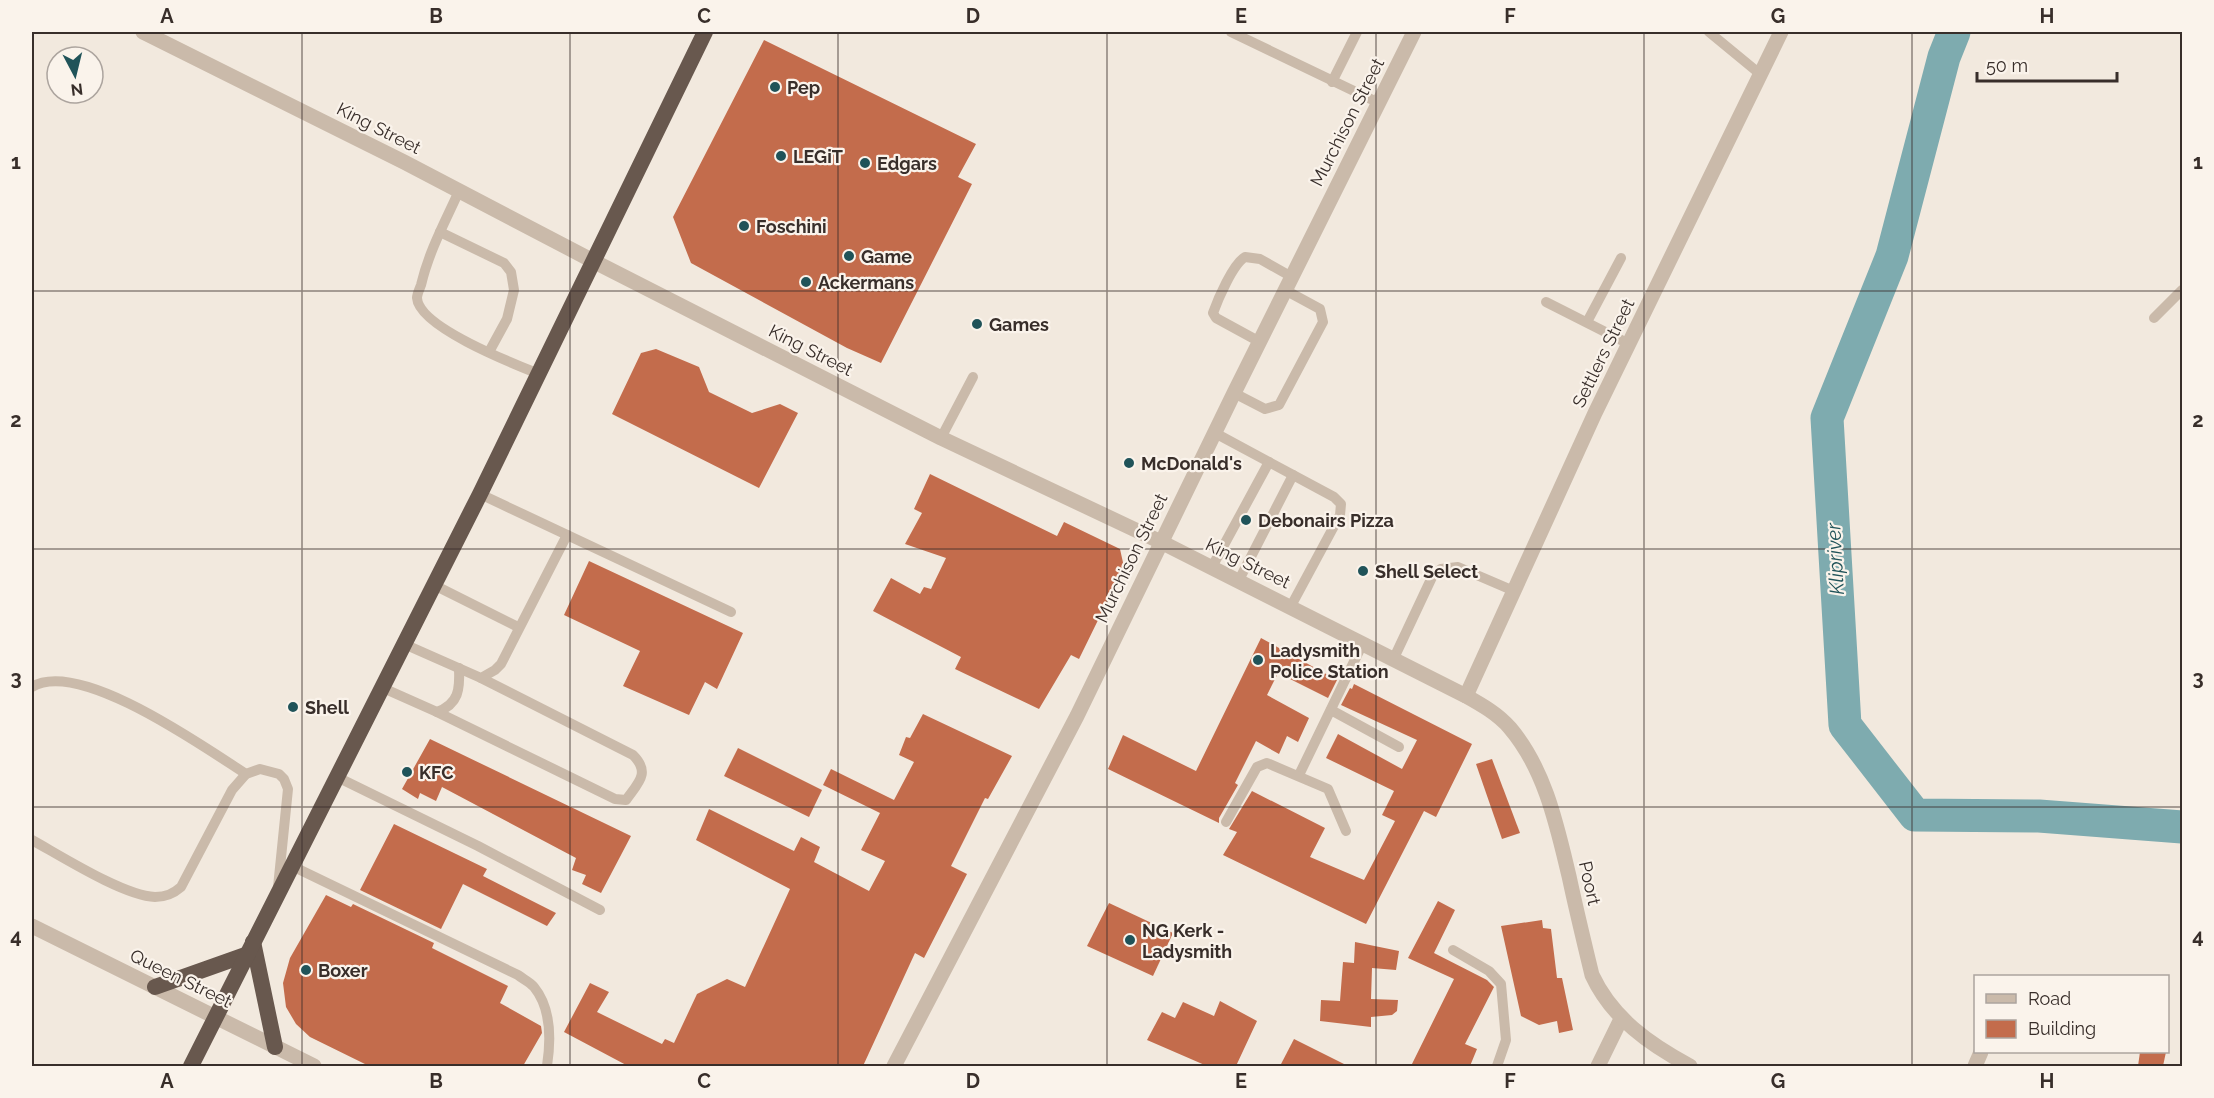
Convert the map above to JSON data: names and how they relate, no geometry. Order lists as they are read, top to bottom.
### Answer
{
  "streets": {
    "street": [
      "Murchison Street",
      "King Street",
      "Settlers Street",
      "Poort",
      "Queen Street"
    ]
  },
  "crossings": [
    ["Murchison Street", "King Street"],
    ["King Street", "Settlers Street"],
    ["King Street", "Poort"],
    ["Settlers Street", "Poort"]
  ],
  "water": ["Klipriver"],
  "places": [
    "Pep",
    "LEGiT",
    "Edgars",
    "Foschini",
    "Game",
    "Ackermans",
    "Games",
    "McDonald's",
    "Debonairs Pizza",
    "Shell Select",
    "Ladysmith Police Station",
    "Shell",
    "KFC",
    "NG Kerk - Ladysmith",
    "Boxer"
  ],
  "legend": ["Road", "Building"],
  "scale_bar": "50 m",
  "north": "bottom",
  "grid": {
    "columns": [
      "A",
      "B",
      "C",
      "D",
      "E",
      "F",
      "G",
      "H"
    ],
    "rows": [
      "1",
      "2",
      "3",
      "4"
    ]
  }
}
